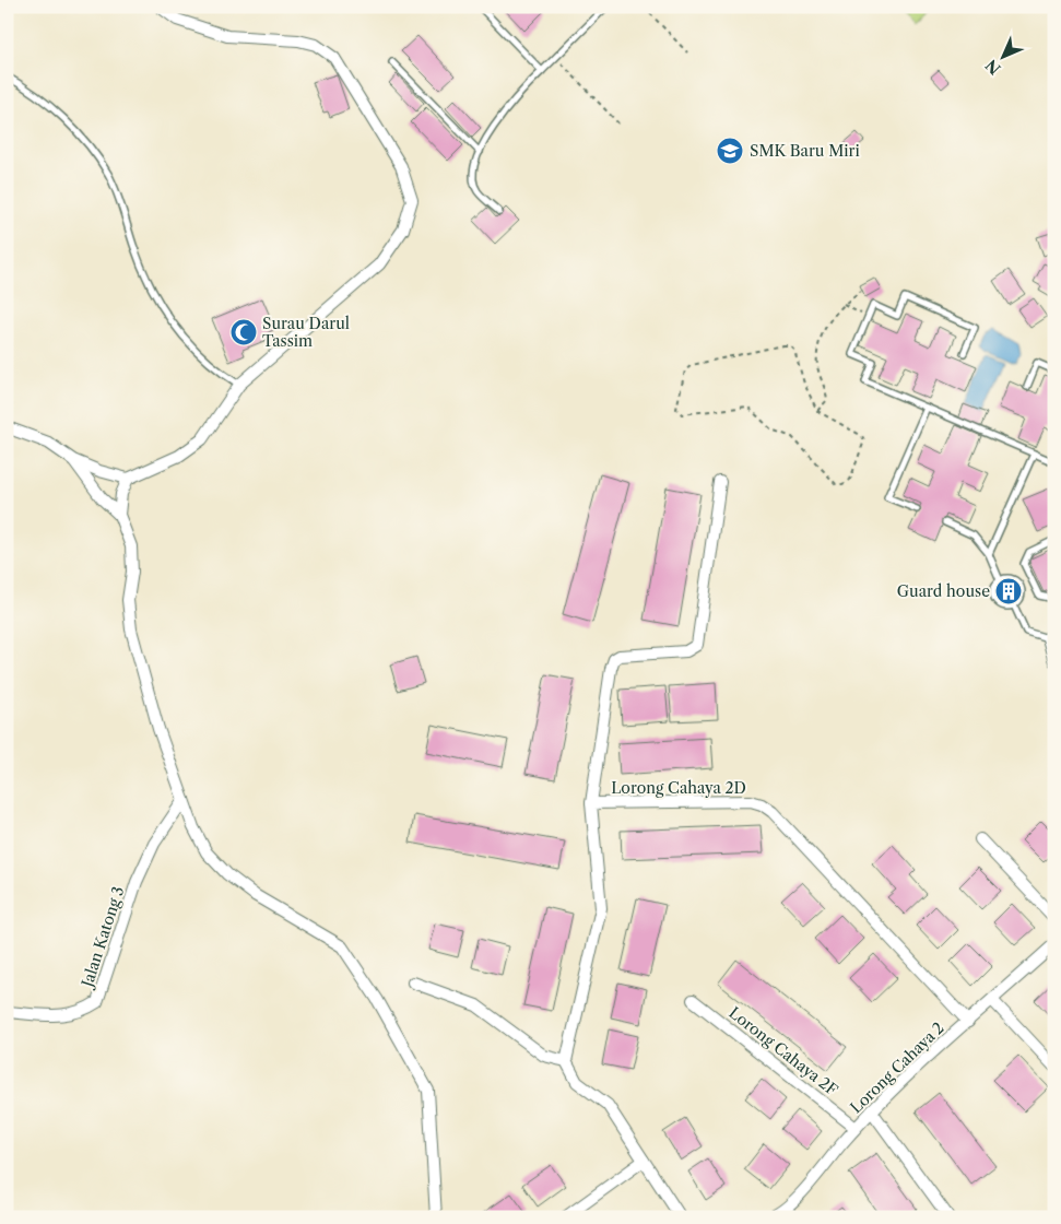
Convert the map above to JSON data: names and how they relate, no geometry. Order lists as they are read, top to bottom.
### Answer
{
  "streets": {
    "street": [
      "Lorong Cahaya 2D",
      "Jalan Katong 3",
      "Lorong Cahaya 2F",
      "Lorong Cahaya 2"
    ]
  },
  "crossings": [
    ["Lorong Cahaya 2D", "Lorong Cahaya 2"],
    ["Lorong Cahaya 2F", "Lorong Cahaya 2"]
  ],
  "places": {
    "school or university": ["SMK Baru Miri"],
    "mosque": ["Surau Darul Tassim"],
    "building": ["Guard house"]
  },
  "north": "bottom left"
}
